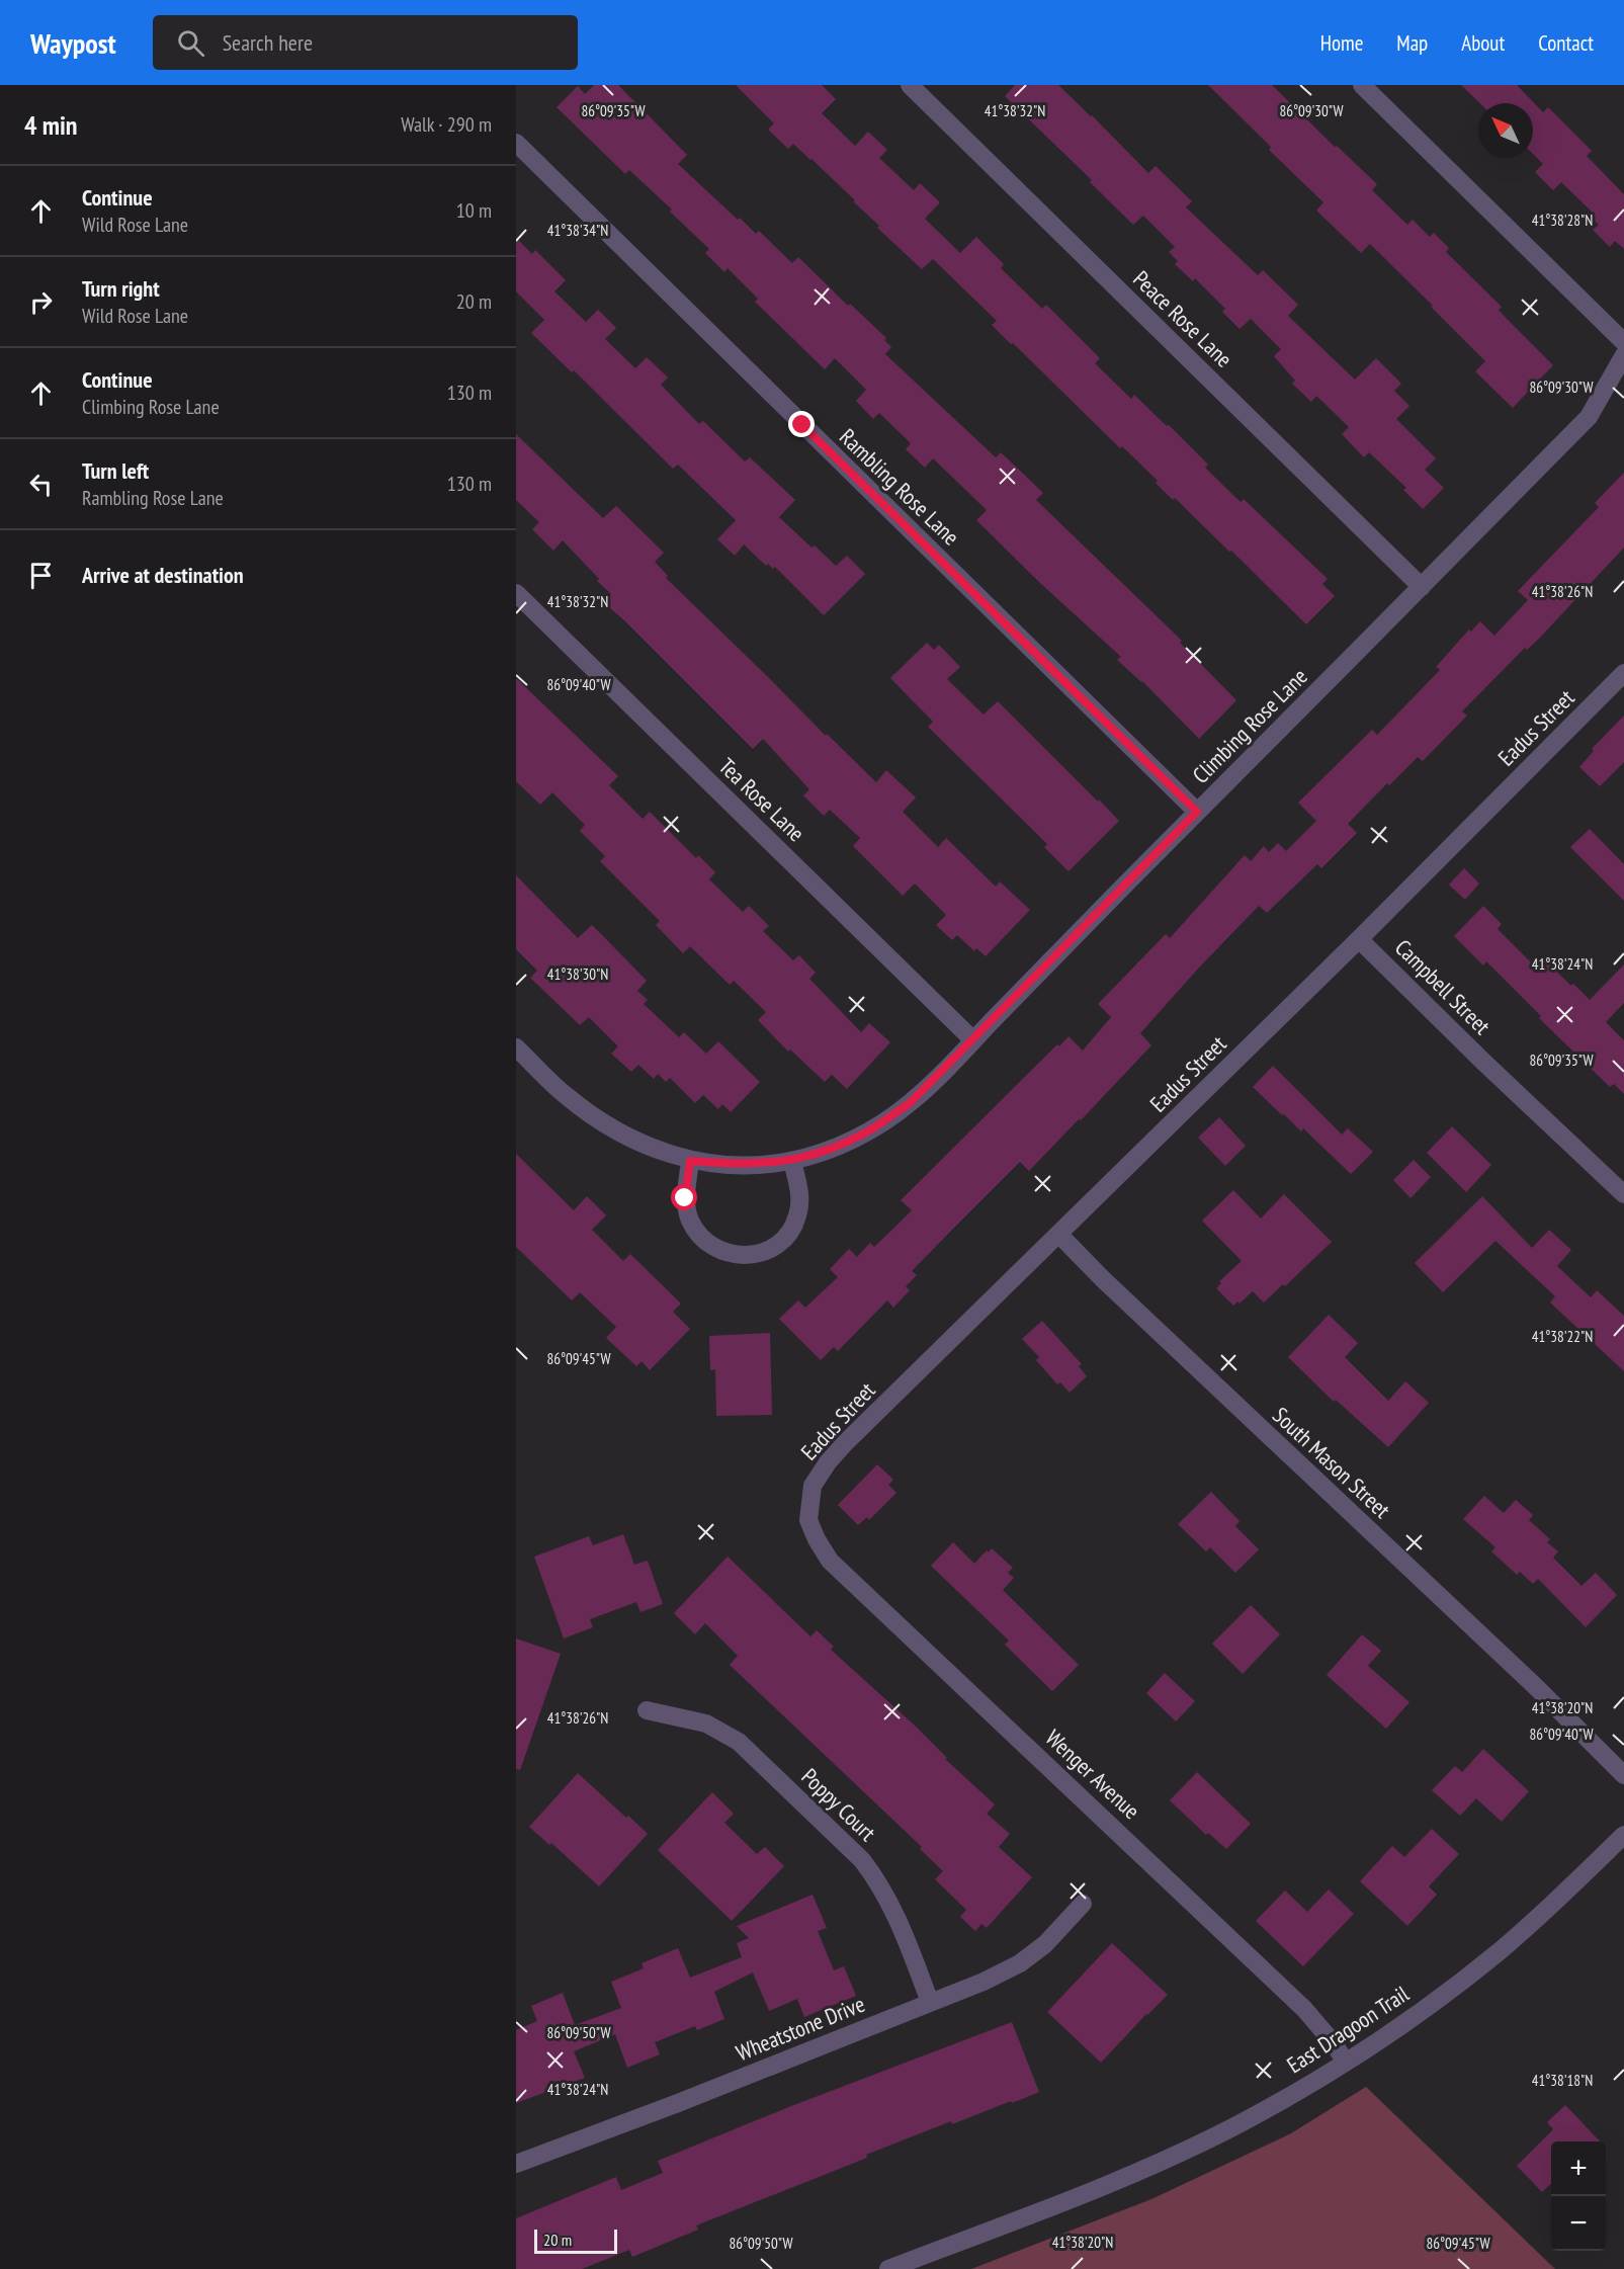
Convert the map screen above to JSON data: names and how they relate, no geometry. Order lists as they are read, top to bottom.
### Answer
{
  "streets": {
    "street": [
      "Peace Rose Lane",
      "Rambling Rose Lane",
      "Climbing Rose Lane",
      "Eadus Street",
      "Tea Rose Lane",
      "Campbell Street",
      "South Mason Street",
      "Wenger Avenue",
      "Poppy Court",
      "Wheatstone Drive",
      "East Dragoon Trail"
    ]
  },
  "crossings": [
    ["Peace Rose Lane", "Climbing Rose Lane"],
    ["Rambling Rose Lane", "Climbing Rose Lane"],
    ["Climbing Rose Lane", "Tea Rose Lane"],
    ["Eadus Street", "Campbell Street"],
    ["Eadus Street", "South Mason Street"],
    ["Eadus Street", "Wenger Avenue"],
    ["Wenger Avenue", "East Dragoon Trail"],
    ["Poppy Court", "Wheatstone Drive"]
  ],
  "scale_bar": "20 m",
  "north": "top left",
  "page": {
    "header": "Waypost",
    "search": "Search here",
    "nav": [
      "Home",
      "Map",
      "About",
      "Contact"
    ],
    "heading": ["4 min", "Walk · 290 m"],
    "list": [
      ["Continue", "Wild Rose Lane", "10 m"],
      ["Turn right", "Wild Rose Lane", "20 m"],
      ["Continue", "Climbing Rose Lane", "130 m"],
      ["Turn left", "Rambling Rose Lane", "130 m"],
      "Arrive at destination"
    ],
    "map_buttons": ["+", "−"],
    "scale": "20 m"
  },
  "coordinates": [
    "86°09'35\"W",
    "86°09'30\"W",
    "41°38'32\"N",
    "41°38'28\"N",
    "41°38'34\"N",
    "41°38'26\"N",
    "86°09'40\"W",
    "41°38'24\"N",
    "41°38'30\"N",
    "41°38'22\"N",
    "86°09'45\"W",
    "41°38'20\"N",
    "86°09'50\"W",
    "41°38'18\"N"
  ]
}
